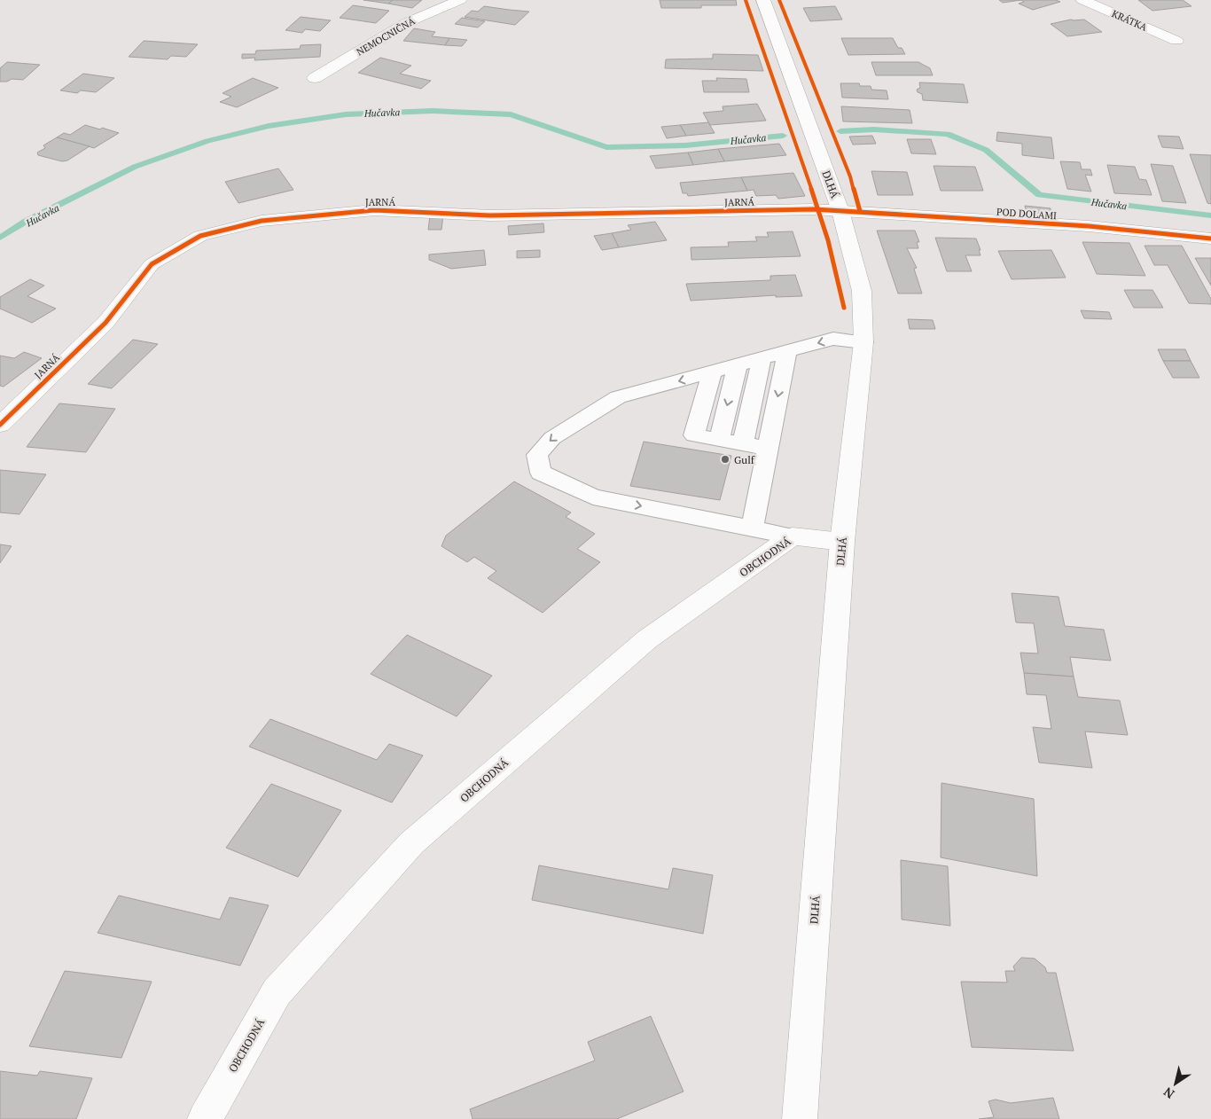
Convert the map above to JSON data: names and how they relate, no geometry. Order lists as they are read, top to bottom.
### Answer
{
  "streets": {
    "street": [
      "KRÁTKA",
      "NEMOCNIČNÁ",
      "DLHÁ",
      "JARNÁ",
      "POD DOLAMI",
      "OBCHODNÁ"
    ]
  },
  "crossings": [
    ["DLHÁ", "JARNÁ"],
    ["DLHÁ", "POD DOLAMI"],
    ["DLHÁ", "OBCHODNÁ"],
    ["JARNÁ", "POD DOLAMI"]
  ],
  "water": ["Hučavka"],
  "places": ["Gulf"],
  "north": "bottom left"
}
